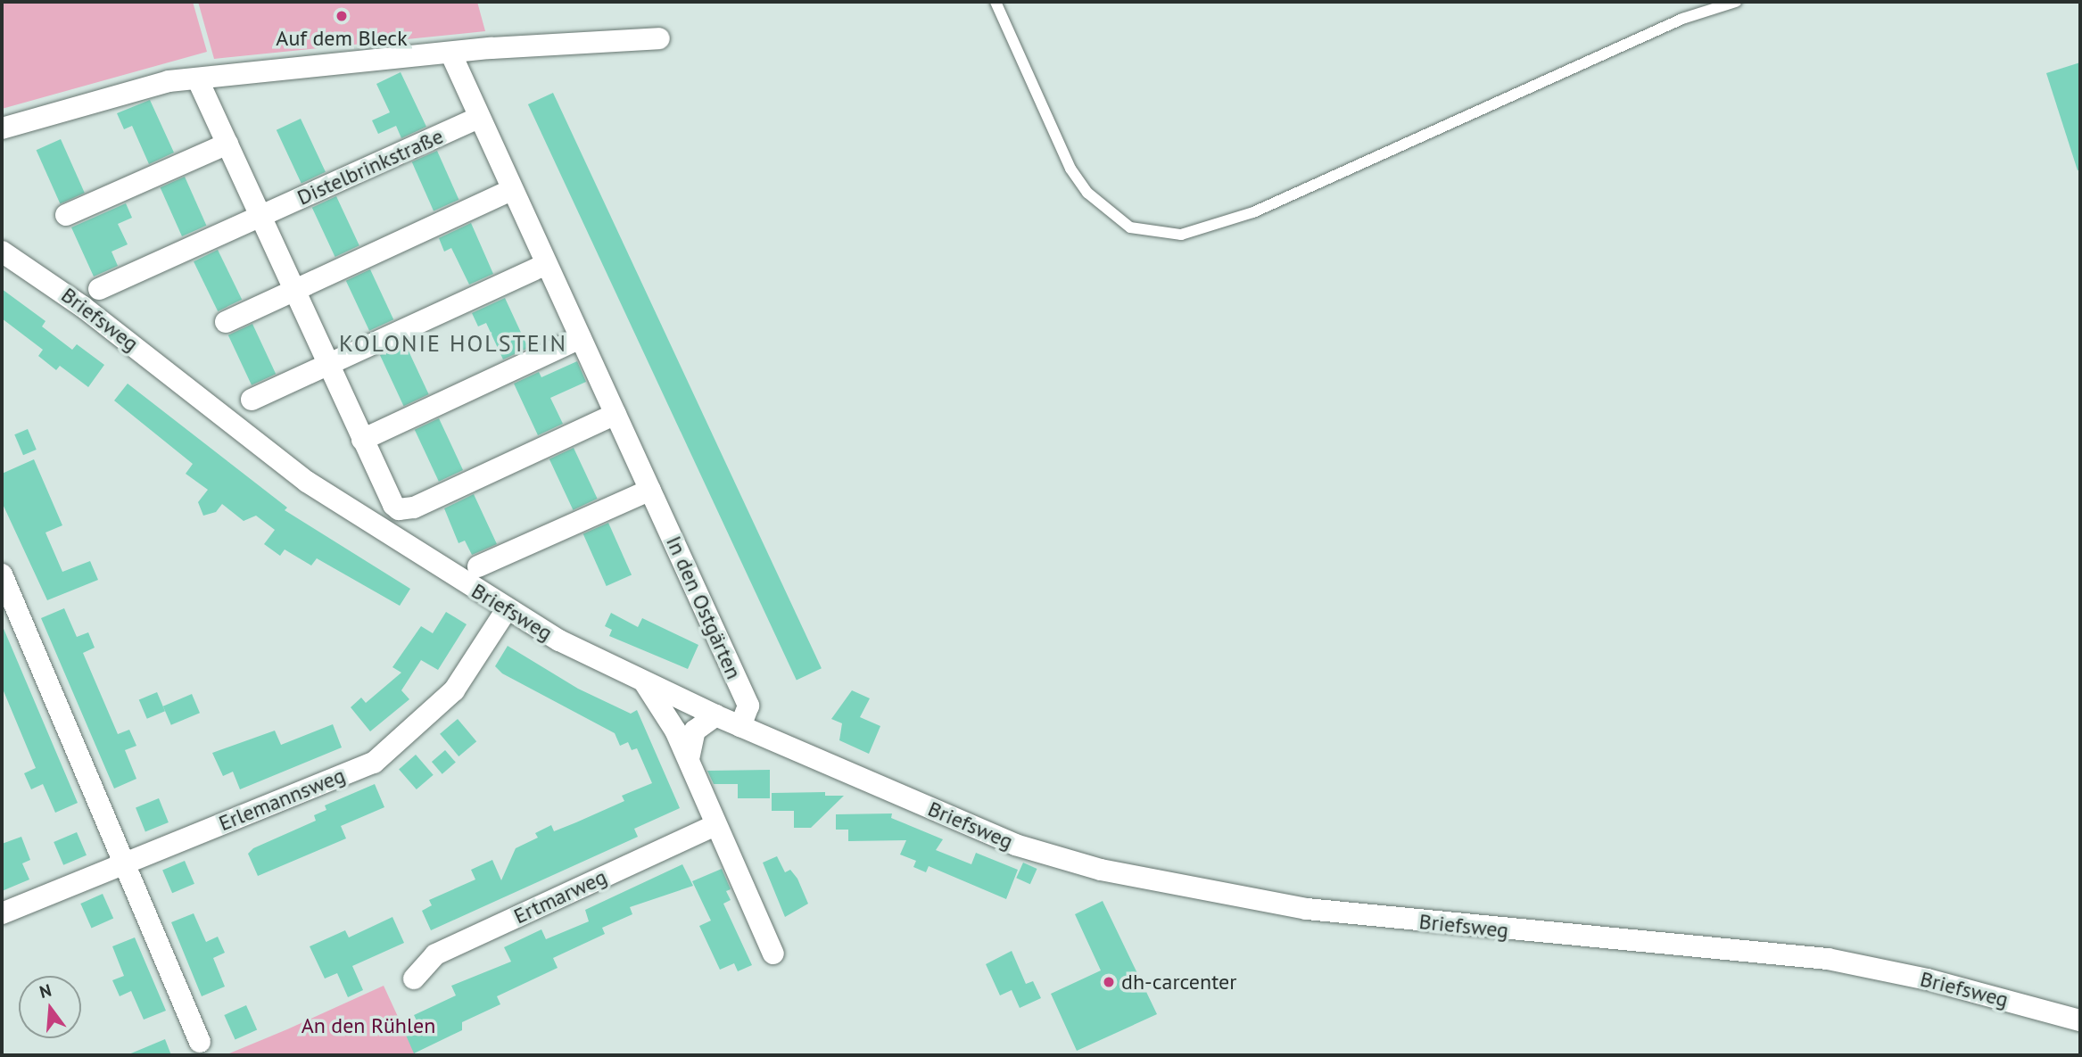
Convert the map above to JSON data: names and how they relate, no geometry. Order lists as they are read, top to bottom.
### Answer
{
  "streets": {
    "street": [
      "Distelbrinkstraße",
      "Briefsweg",
      "In den Ostgärten",
      "Erlemannsweg",
      "Ertmarweg"
    ]
  },
  "crossings": [
    ["Distelbrinkstraße", "In den Ostgärten"],
    ["Briefsweg", "In den Ostgärten"],
    ["Briefsweg", "Erlemannsweg"]
  ],
  "districts": ["KOLONIE HOLSTEIN"],
  "parks": ["An den Rühlen"],
  "places": ["Auf dem Bleck", "dh-carcenter"],
  "north": "top"
}
